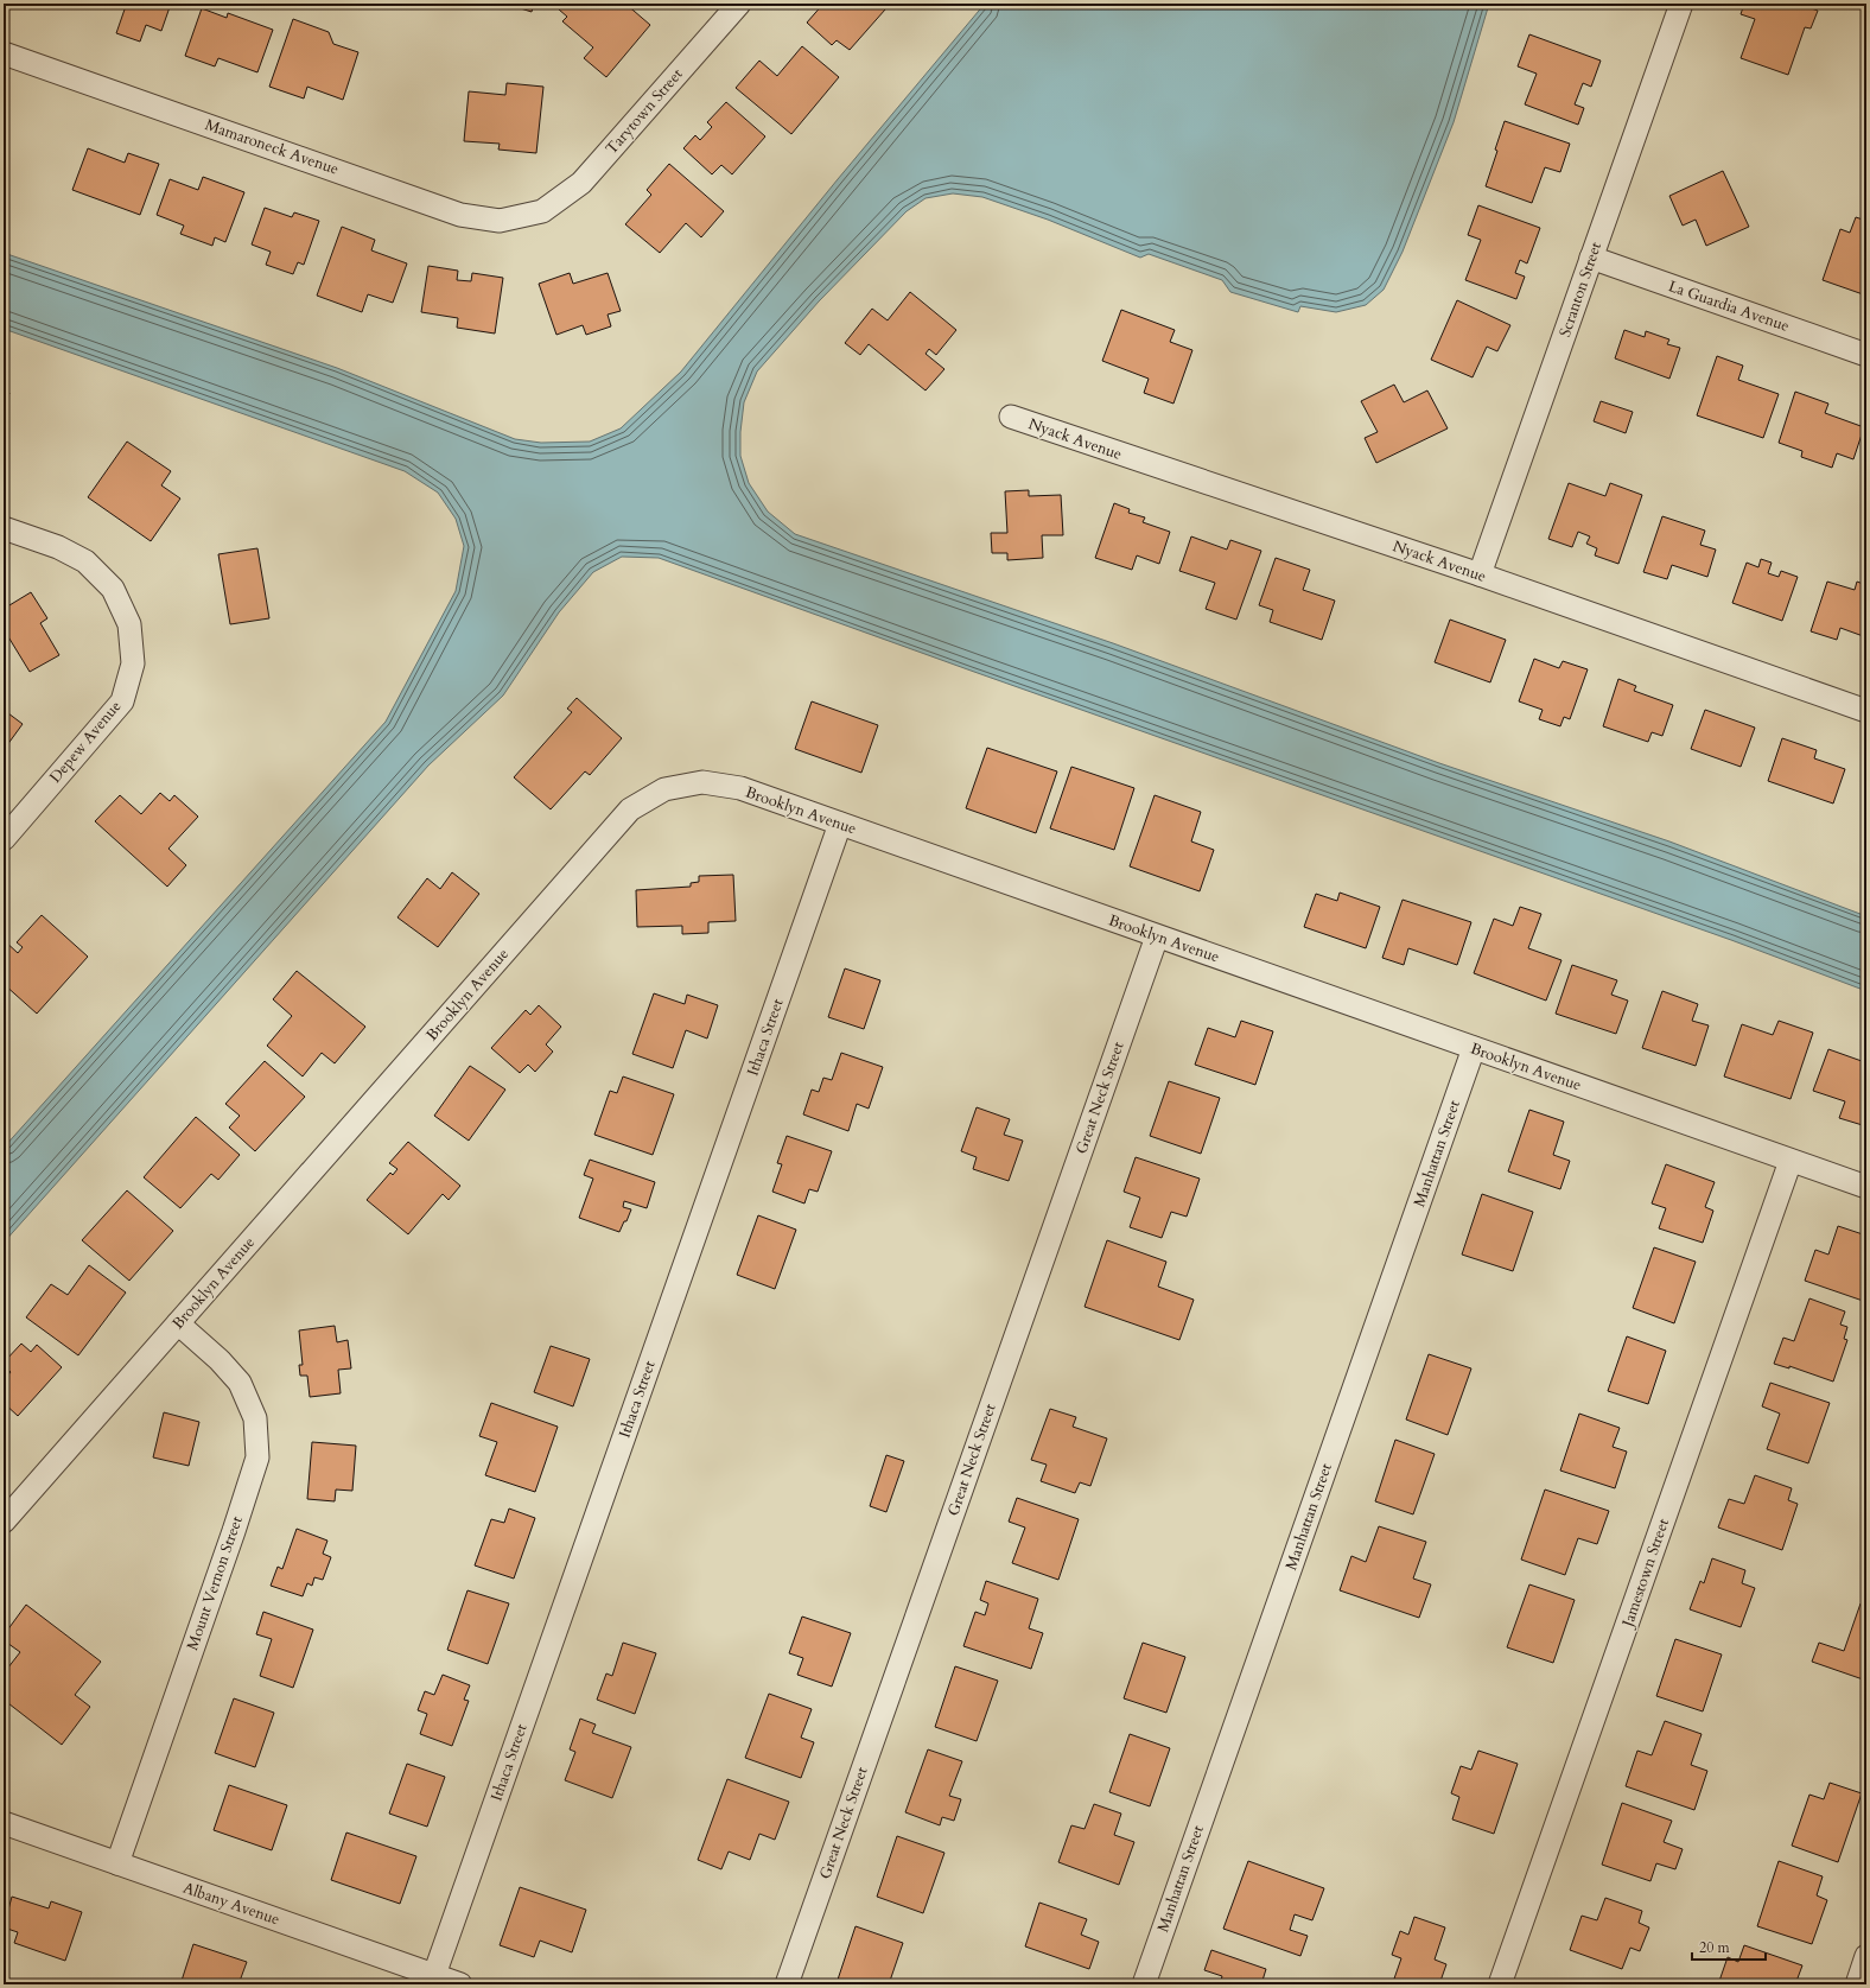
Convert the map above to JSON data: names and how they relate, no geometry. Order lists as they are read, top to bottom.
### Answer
{
  "streets": {
    "street": [
      "Tarytown Street",
      "Mamaroneck Avenue",
      "Scranton Street",
      "La Guardia Avenue",
      "Nyack Avenue",
      "Depew Avenue",
      "Brooklyn Avenue",
      "Ithaca Street",
      "Great Neck Street",
      "Manhattan Street",
      "Jamestown Street",
      "Mount Vernon Street",
      "Albany Avenue"
    ]
  },
  "crossings": [
    ["Tarytown Street", "Mamaroneck Avenue"],
    ["Scranton Street", "La Guardia Avenue"],
    ["Scranton Street", "Nyack Avenue"],
    ["Brooklyn Avenue", "Ithaca Street"],
    ["Brooklyn Avenue", "Great Neck Street"],
    ["Brooklyn Avenue", "Manhattan Street"],
    ["Brooklyn Avenue", "Jamestown Street"],
    ["Brooklyn Avenue", "Mount Vernon Street"],
    ["Ithaca Street", "Albany Avenue"],
    ["Mount Vernon Street", "Albany Avenue"]
  ],
  "scale_bar": "20 m"
}
